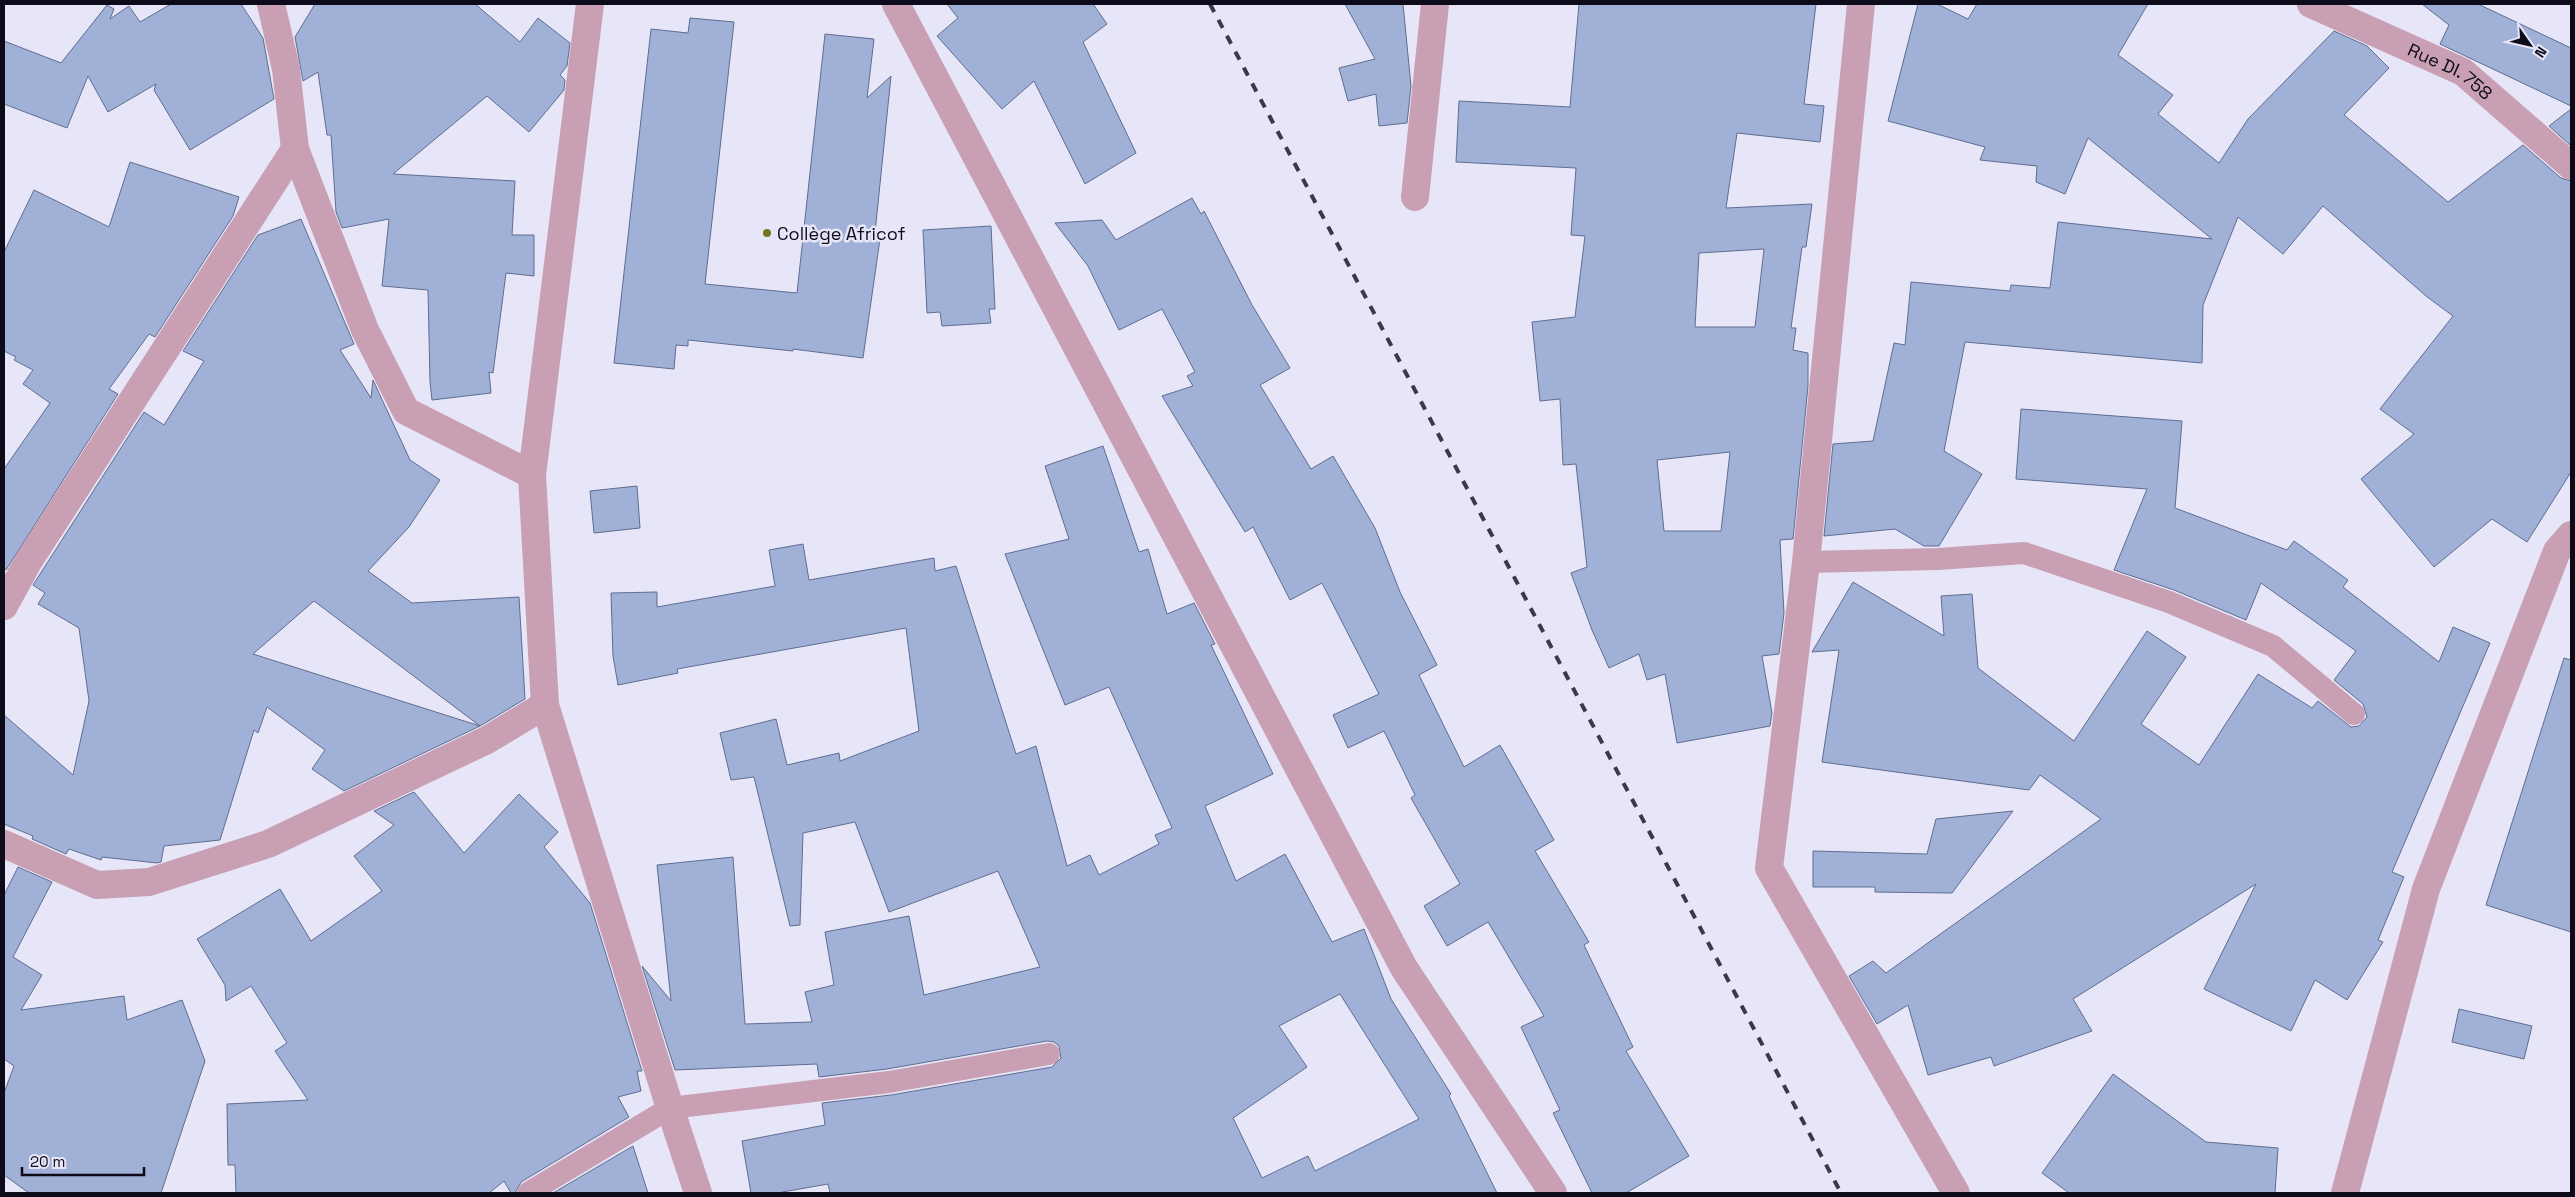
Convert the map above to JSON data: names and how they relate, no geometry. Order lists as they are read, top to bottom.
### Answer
{
  "streets": {
    "street": ["Rue DI. 758"]
  },
  "places": ["Collège Africof"],
  "scale_bar": "20 m",
  "north": "bottom right"
}
